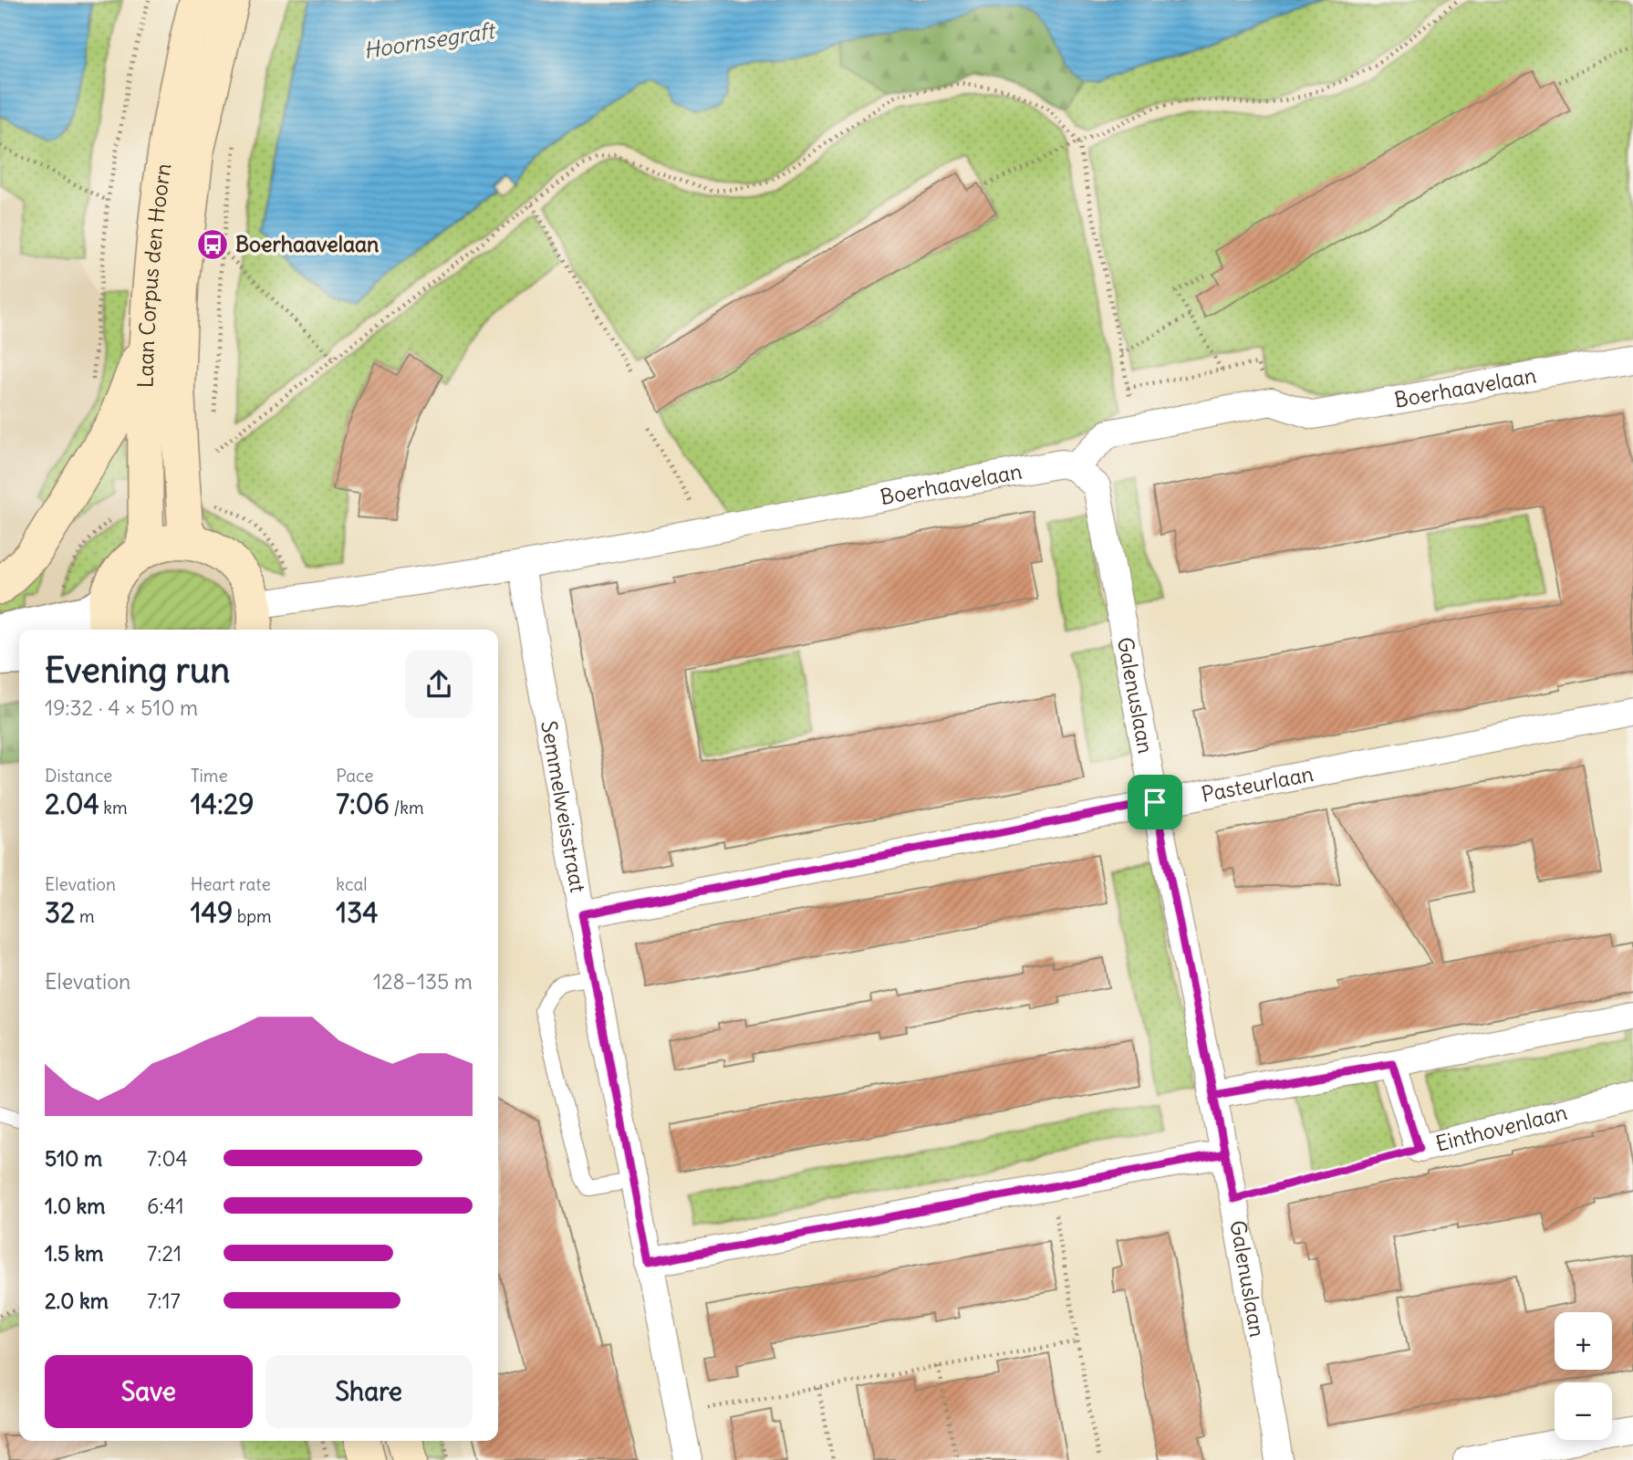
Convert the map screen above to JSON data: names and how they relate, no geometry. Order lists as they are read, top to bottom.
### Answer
{
  "streets": {
    "main road": ["Laan Corpus den Hoorn"],
    "street": [
      "Boerhaavelaan",
      "Galenuslaan",
      "Pasteurlaan",
      "Semmelweisstraat",
      "Einthovenlaan"
    ]
  },
  "crossings": [
    ["Boerhaavelaan", "Galenuslaan"],
    ["Boerhaavelaan", "Semmelweisstraat"],
    ["Galenuslaan", "Pasteurlaan"],
    ["Pasteurlaan", "Semmelweisstraat"]
  ],
  "water": ["Hoornsegraft"],
  "places": {
    "bus stop": ["Boerhaavelaan"]
  },
  "page": {
    "heading": ["Evening run", "19:32 · 4 × 510 m"],
    "stats": [
      ["Distance", "2.04 km"],
      ["Time", "14:29"],
      ["Pace", "7:06 /km"],
      ["Elevation", "32 m"],
      ["Heart rate", "149 bpm"],
      ["kcal", "134"]
    ],
    "chart": ["Elevation", "128–135 m"],
    "list": [
      {
        "name": "510 m",
        "note": "7:04"
      },
      {
        "name": "1.0 km",
        "note": "6:41"
      },
      {
        "name": "1.5 km",
        "note": "7:21"
      },
      {
        "name": "2.0 km",
        "note": "7:17"
      }
    ],
    "map_buttons": ["+", "−"],
    "buttons": ["Save", "Share"]
  }
}
